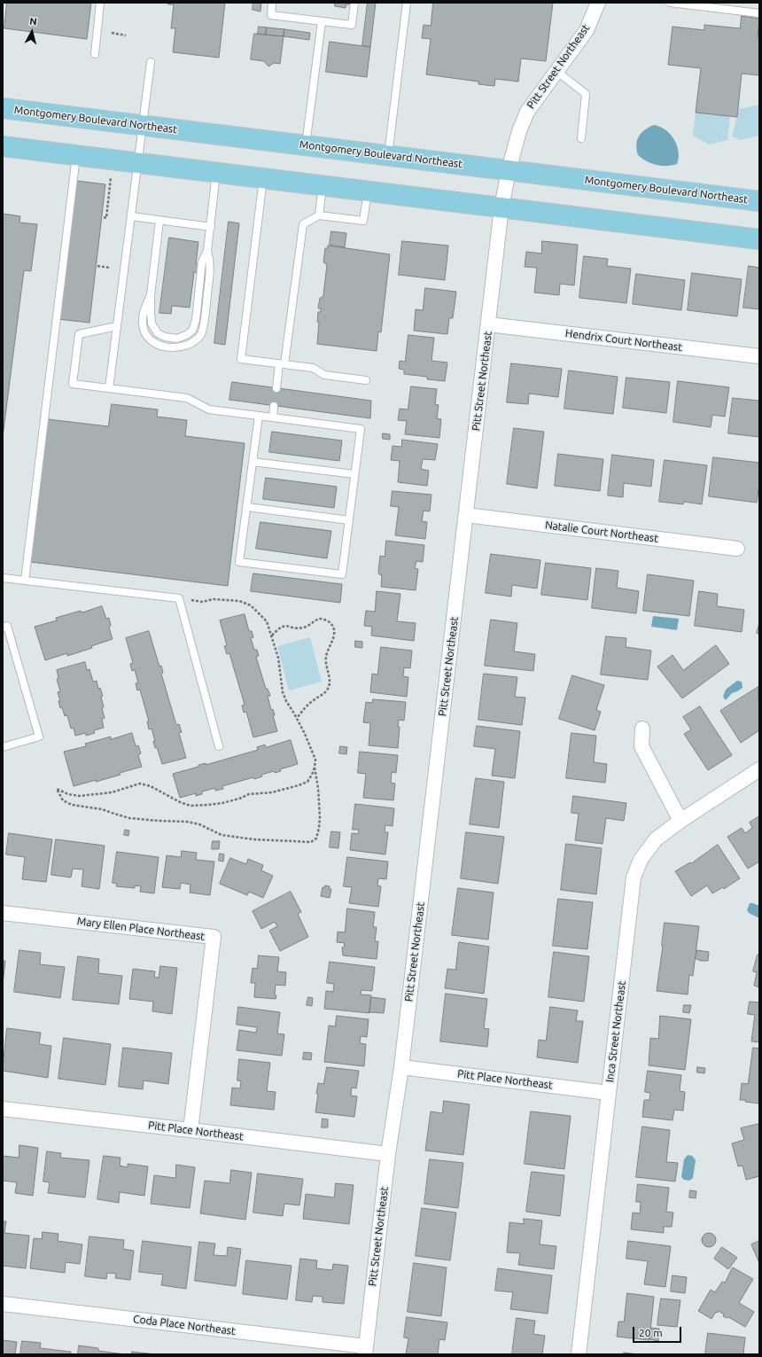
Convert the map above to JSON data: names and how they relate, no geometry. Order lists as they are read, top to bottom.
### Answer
{
  "streets": {
    "main road": ["Montgomery Boulevard Northeast"],
    "street": [
      "Pitt Street Northeast",
      "Hendrix Court Northeast",
      "Natalie Court Northeast",
      "Mary Ellen Place Northeast",
      "Inca Street Northeast",
      "Pitt Place Northeast",
      "Coda Place Northeast"
    ]
  },
  "crossings": [
    ["Pitt Street Northeast", "Montgomery Boulevard Northeast"],
    ["Pitt Street Northeast", "Hendrix Court Northeast"],
    ["Pitt Street Northeast", "Natalie Court Northeast"],
    ["Pitt Street Northeast", "Pitt Place Northeast"],
    ["Pitt Street Northeast", "Coda Place Northeast"],
    ["Mary Ellen Place Northeast", "Pitt Place Northeast"],
    ["Inca Street Northeast", "Pitt Place Northeast"]
  ],
  "scale_bar": "20 m",
  "north": "top"
}
